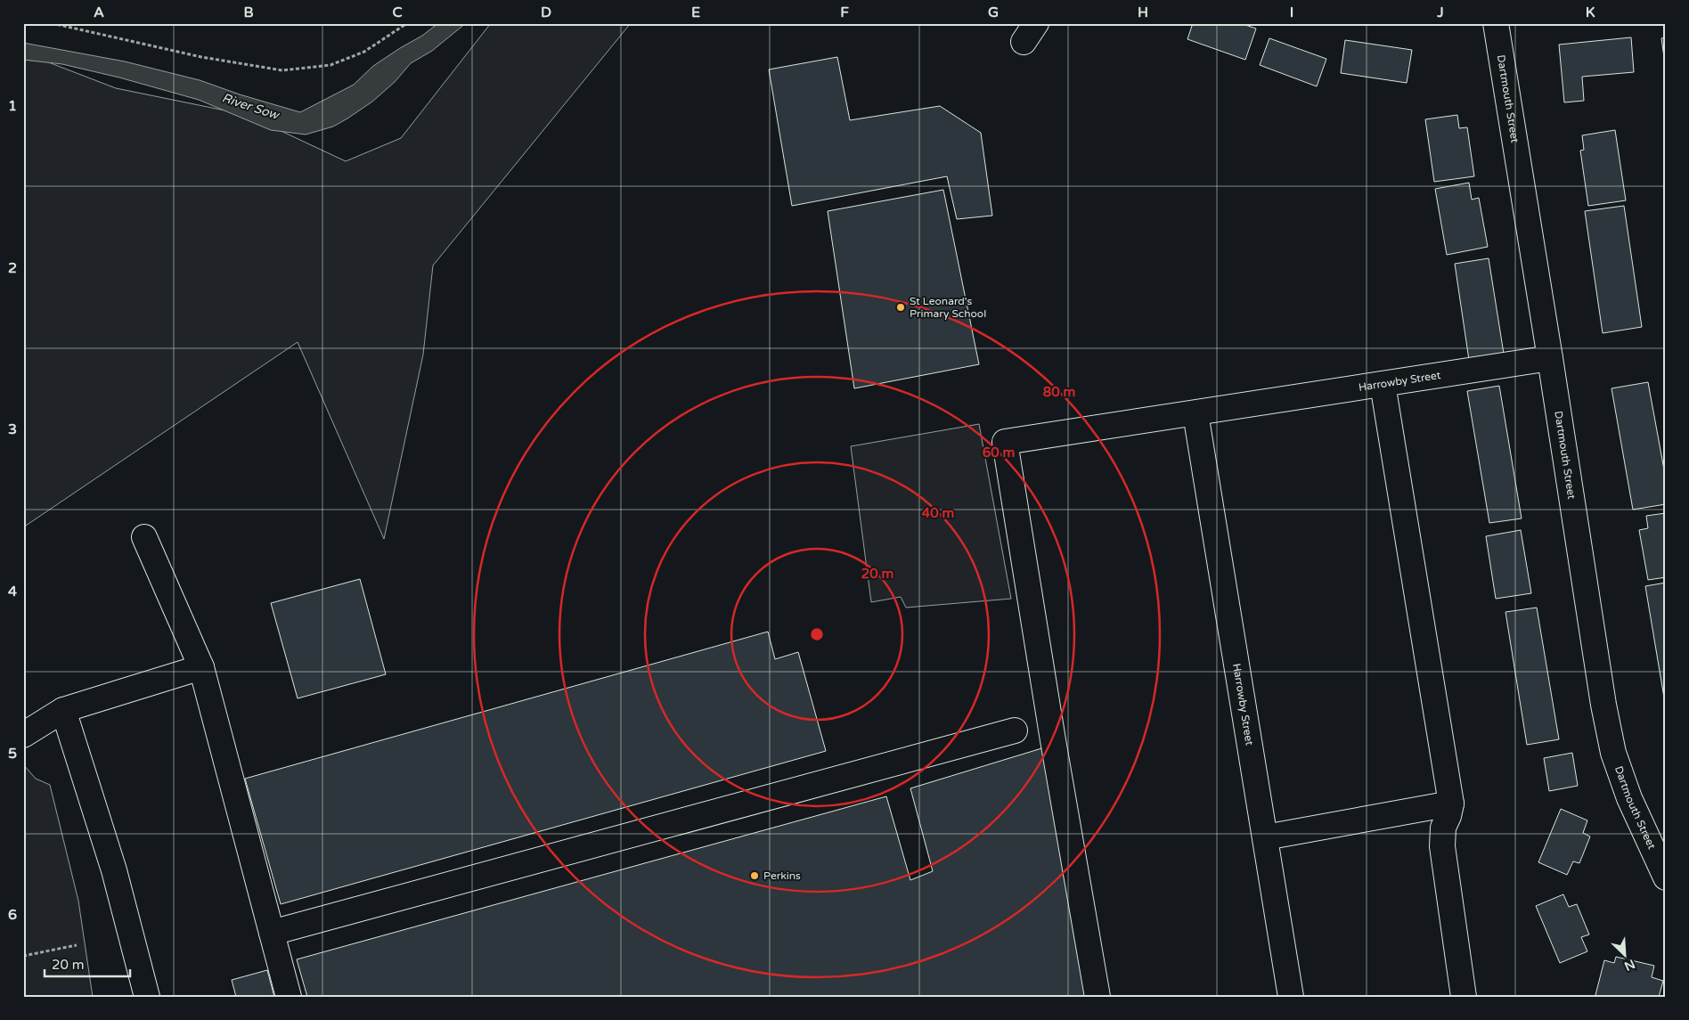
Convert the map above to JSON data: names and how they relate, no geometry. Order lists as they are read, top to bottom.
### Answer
{
  "streets": {
    "street": ["Dartmouth Street", "Harrowby Street"]
  },
  "crossings": [
    ["Dartmouth Street", "Harrowby Street"]
  ],
  "water": ["River Sow"],
  "places": ["St Leonard's Primary School", "Perkins"],
  "scale_bar": "20 m",
  "north": "bottom right",
  "grid": {
    "columns": [
      "A",
      "B",
      "C",
      "D",
      "E",
      "F",
      "G",
      "H",
      "I",
      "J",
      "K"
    ],
    "rows": [
      "1",
      "2",
      "3",
      "4",
      "5",
      "6"
    ]
  },
  "rings": [
    "80 m",
    "60 m",
    "40 m",
    "20 m"
  ]
}
